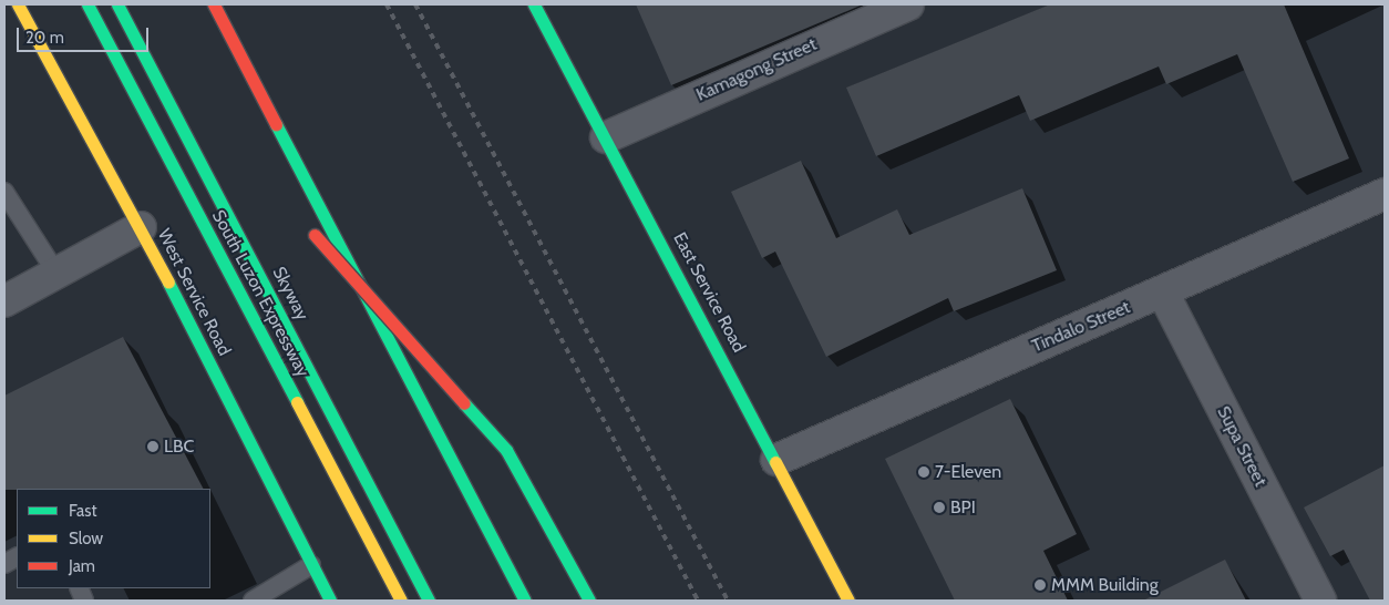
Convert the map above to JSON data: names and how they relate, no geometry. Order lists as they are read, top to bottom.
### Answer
{
  "streets": {
    "main road": [
      "West Service Road",
      "East Service Road",
      "South Luzon Expressway",
      "Skyway"
    ],
    "street": ["Kamagong Street", "Tindalo Street", "Supa Street"]
  },
  "crossings": [
    ["Kamagong Street", "East Service Road"],
    ["East Service Road", "Tindalo Street"],
    ["Tindalo Street", "Supa Street"]
  ],
  "places": [
    "LBC",
    "7-Eleven",
    "BPI",
    "MMM Building"
  ],
  "legend": ["Fast", "Slow", "Jam"],
  "scale_bar": "20 m"
}
